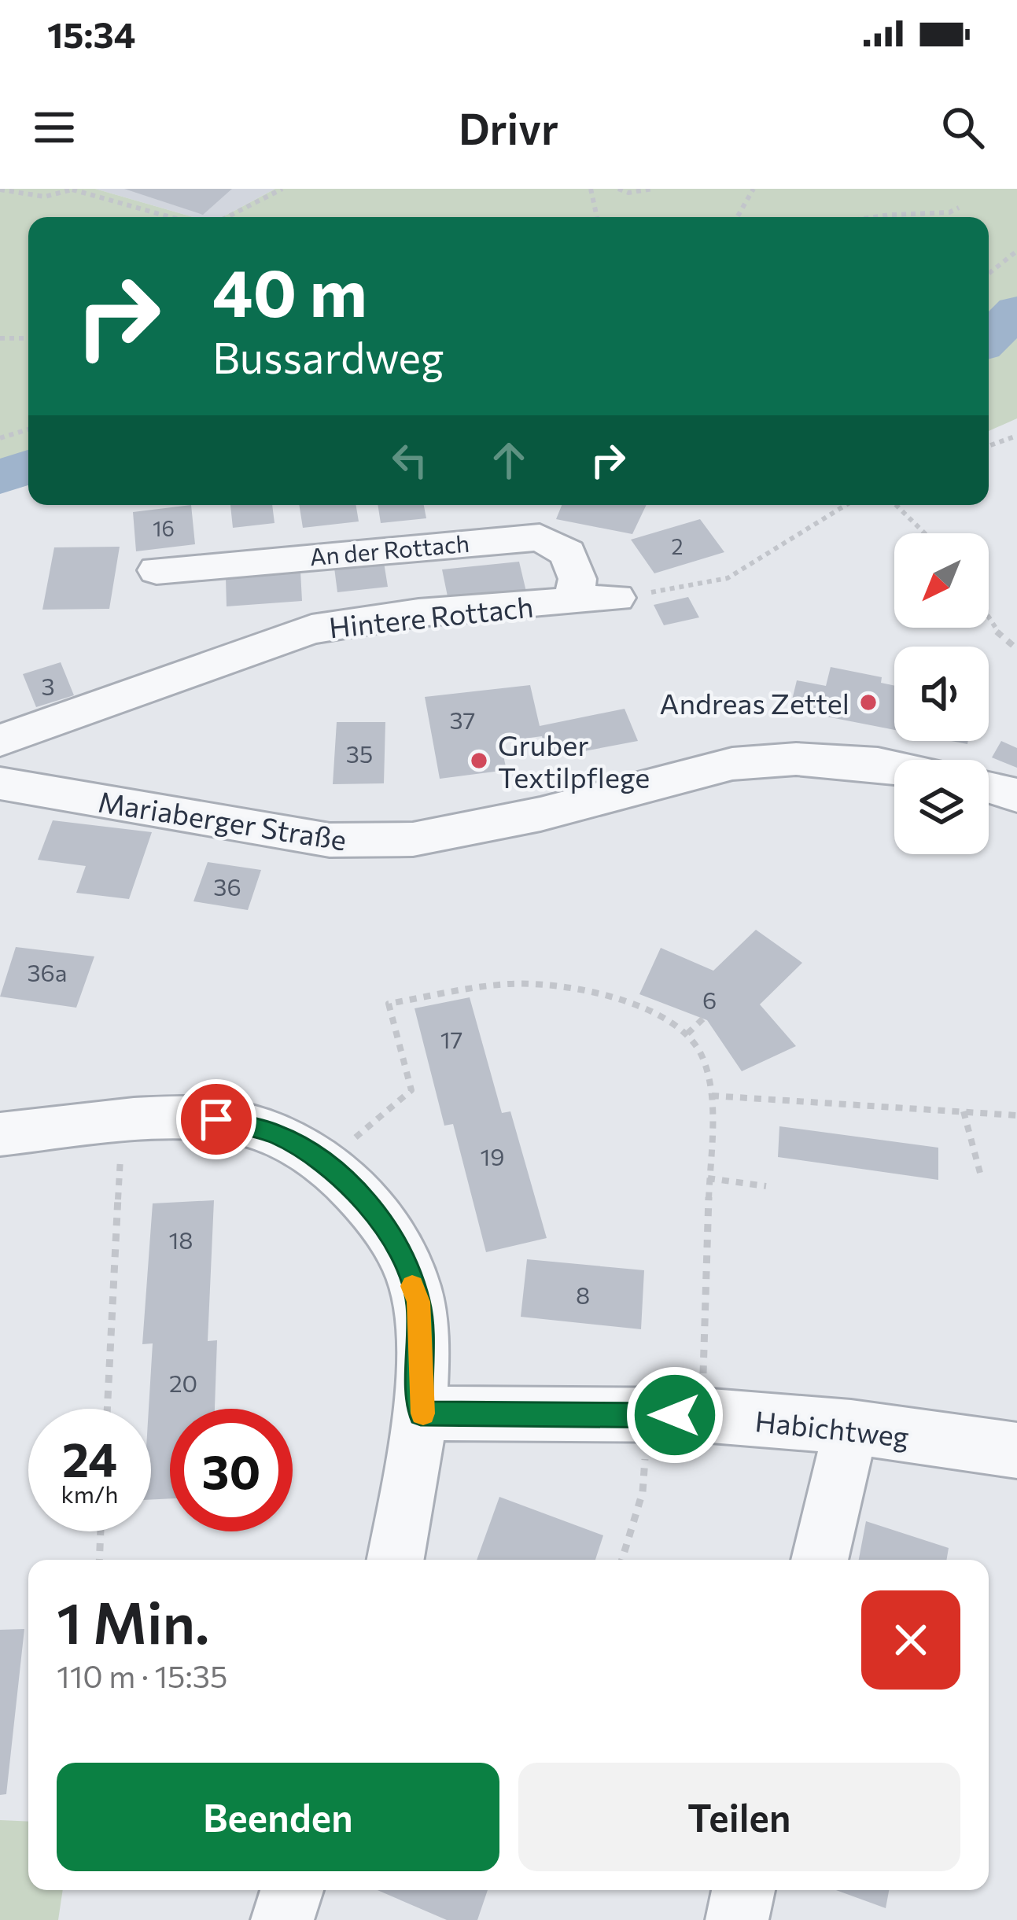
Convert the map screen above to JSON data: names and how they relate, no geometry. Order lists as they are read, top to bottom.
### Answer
{
  "streets": {
    "street": [
      "An der Rottach",
      "Hintere Rottach",
      "Mariaberger Straße",
      "Habichtweg"
    ]
  },
  "crossings": [
    ["An der Rottach", "Hintere Rottach"]
  ],
  "places": ["Andreas Zettel", "Gruber Textilpflege"],
  "house_numbers": [
    "16",
    "2",
    "3",
    "37",
    "35",
    "36",
    "36a",
    "6",
    "17",
    "19",
    "18",
    "8",
    "20"
  ],
  "north": "bottom left",
  "page": {
    "status": "15:34",
    "header": "Drivr",
    "turn": ["40 m", "Bussardweg"],
    "speed": "24 km/h",
    "limit": "30",
    "heading": ["1 Min.", "110 m · 15:35"],
    "buttons": ["Beenden", "Teilen"]
  }
}
